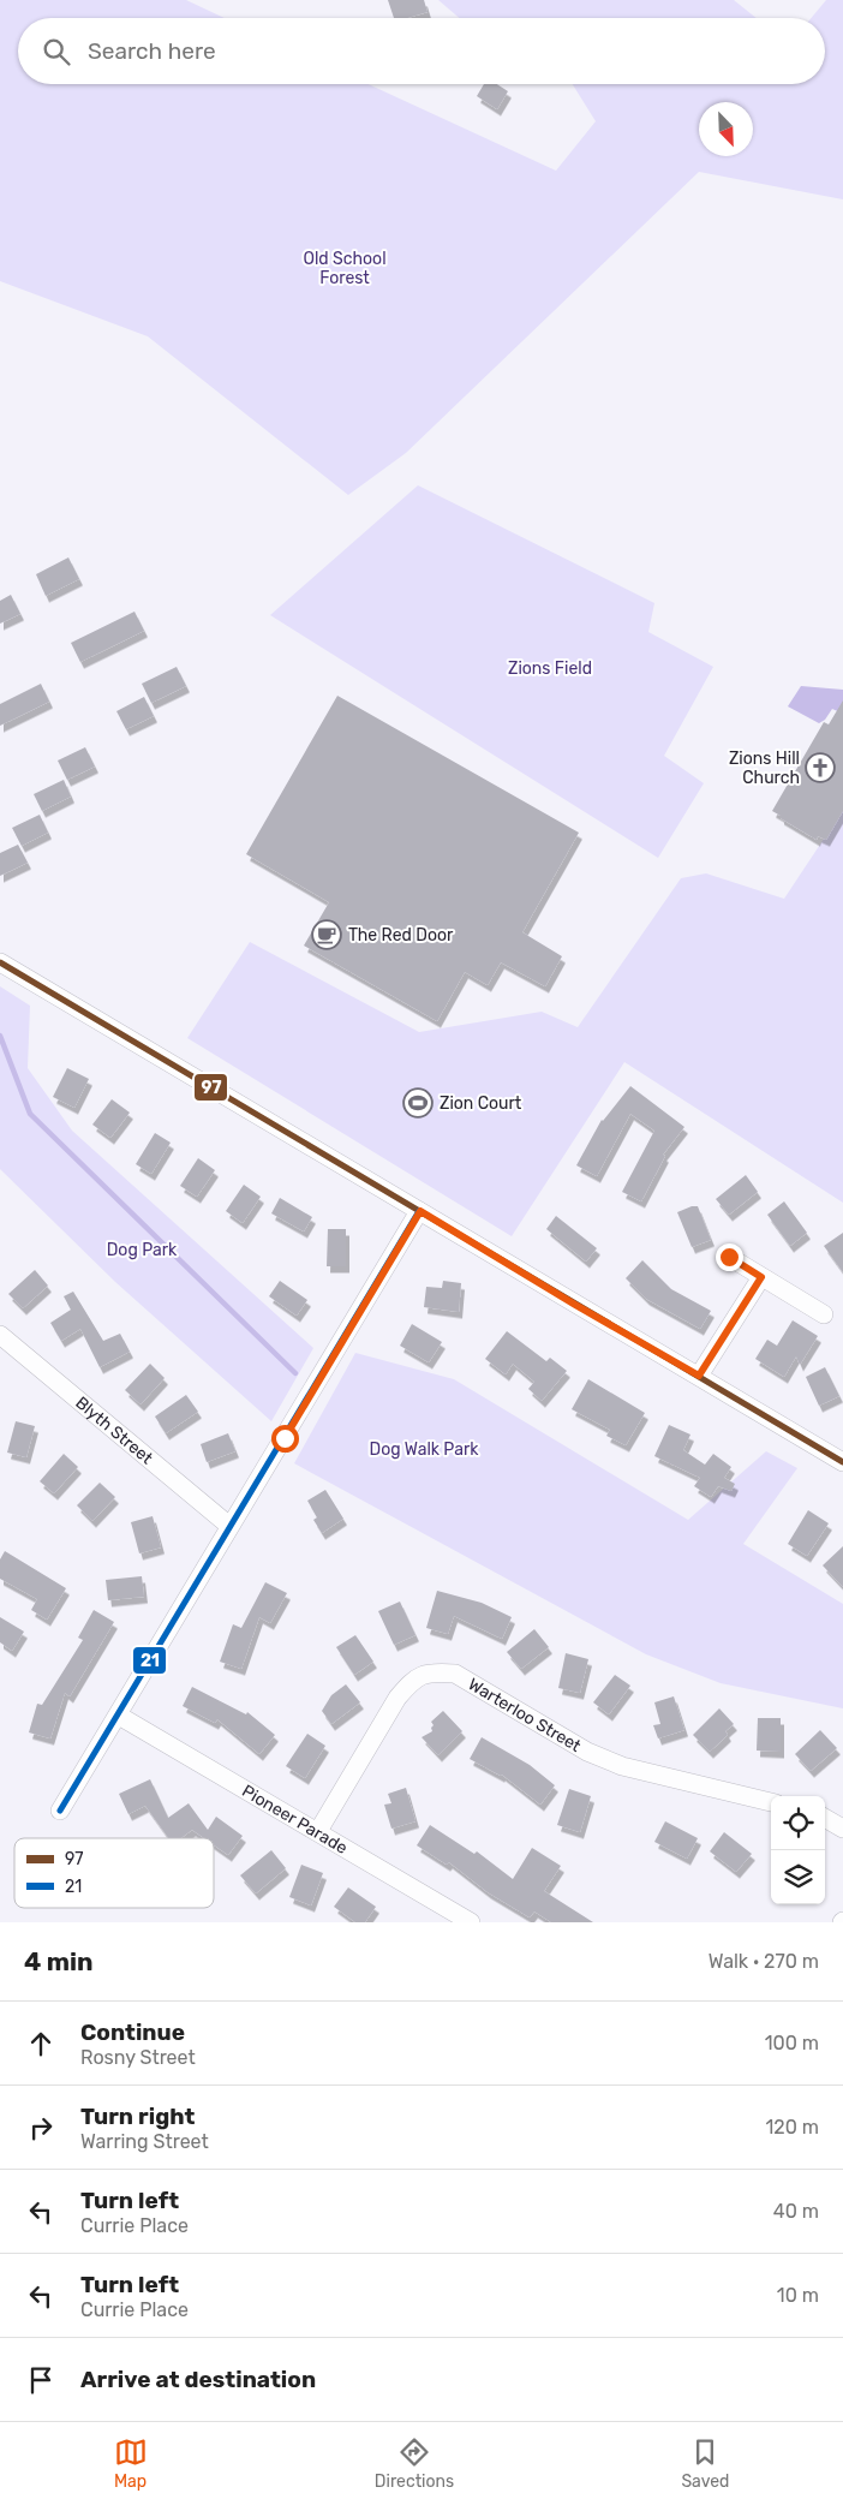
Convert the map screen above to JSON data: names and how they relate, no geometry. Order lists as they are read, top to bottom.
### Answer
{
  "streets": {
    "street": ["Blyth Street", "Warterloo Street", "Pioneer Parade"]
  },
  "crossings": [
    ["Warterloo Street", "Pioneer Parade"]
  ],
  "parks": [
    "Old School Forest",
    "Zions Field",
    "Dog Park",
    "Dog Walk Park"
  ],
  "places": {
    "church": ["Zions Hill Church"],
    "cafe": ["The Red Door"],
    "sports": ["Zion Court"]
  },
  "lines": ["transit line 97", "transit line 21"],
  "legend": ["97", "21"],
  "north": "bottom right",
  "page": {
    "search": "Search here",
    "heading": ["4 min", "Walk · 270 m"],
    "list": [
      ["Continue", "Rosny Street", "100 m"],
      ["Turn right", "Warring Street", "120 m"],
      ["Turn left", "Currie Place", "40 m"],
      ["Turn left", "Currie Place", "10 m"],
      "Arrive at destination"
    ],
    "nav": ["Map", "Directions", "Saved"]
  }
}
